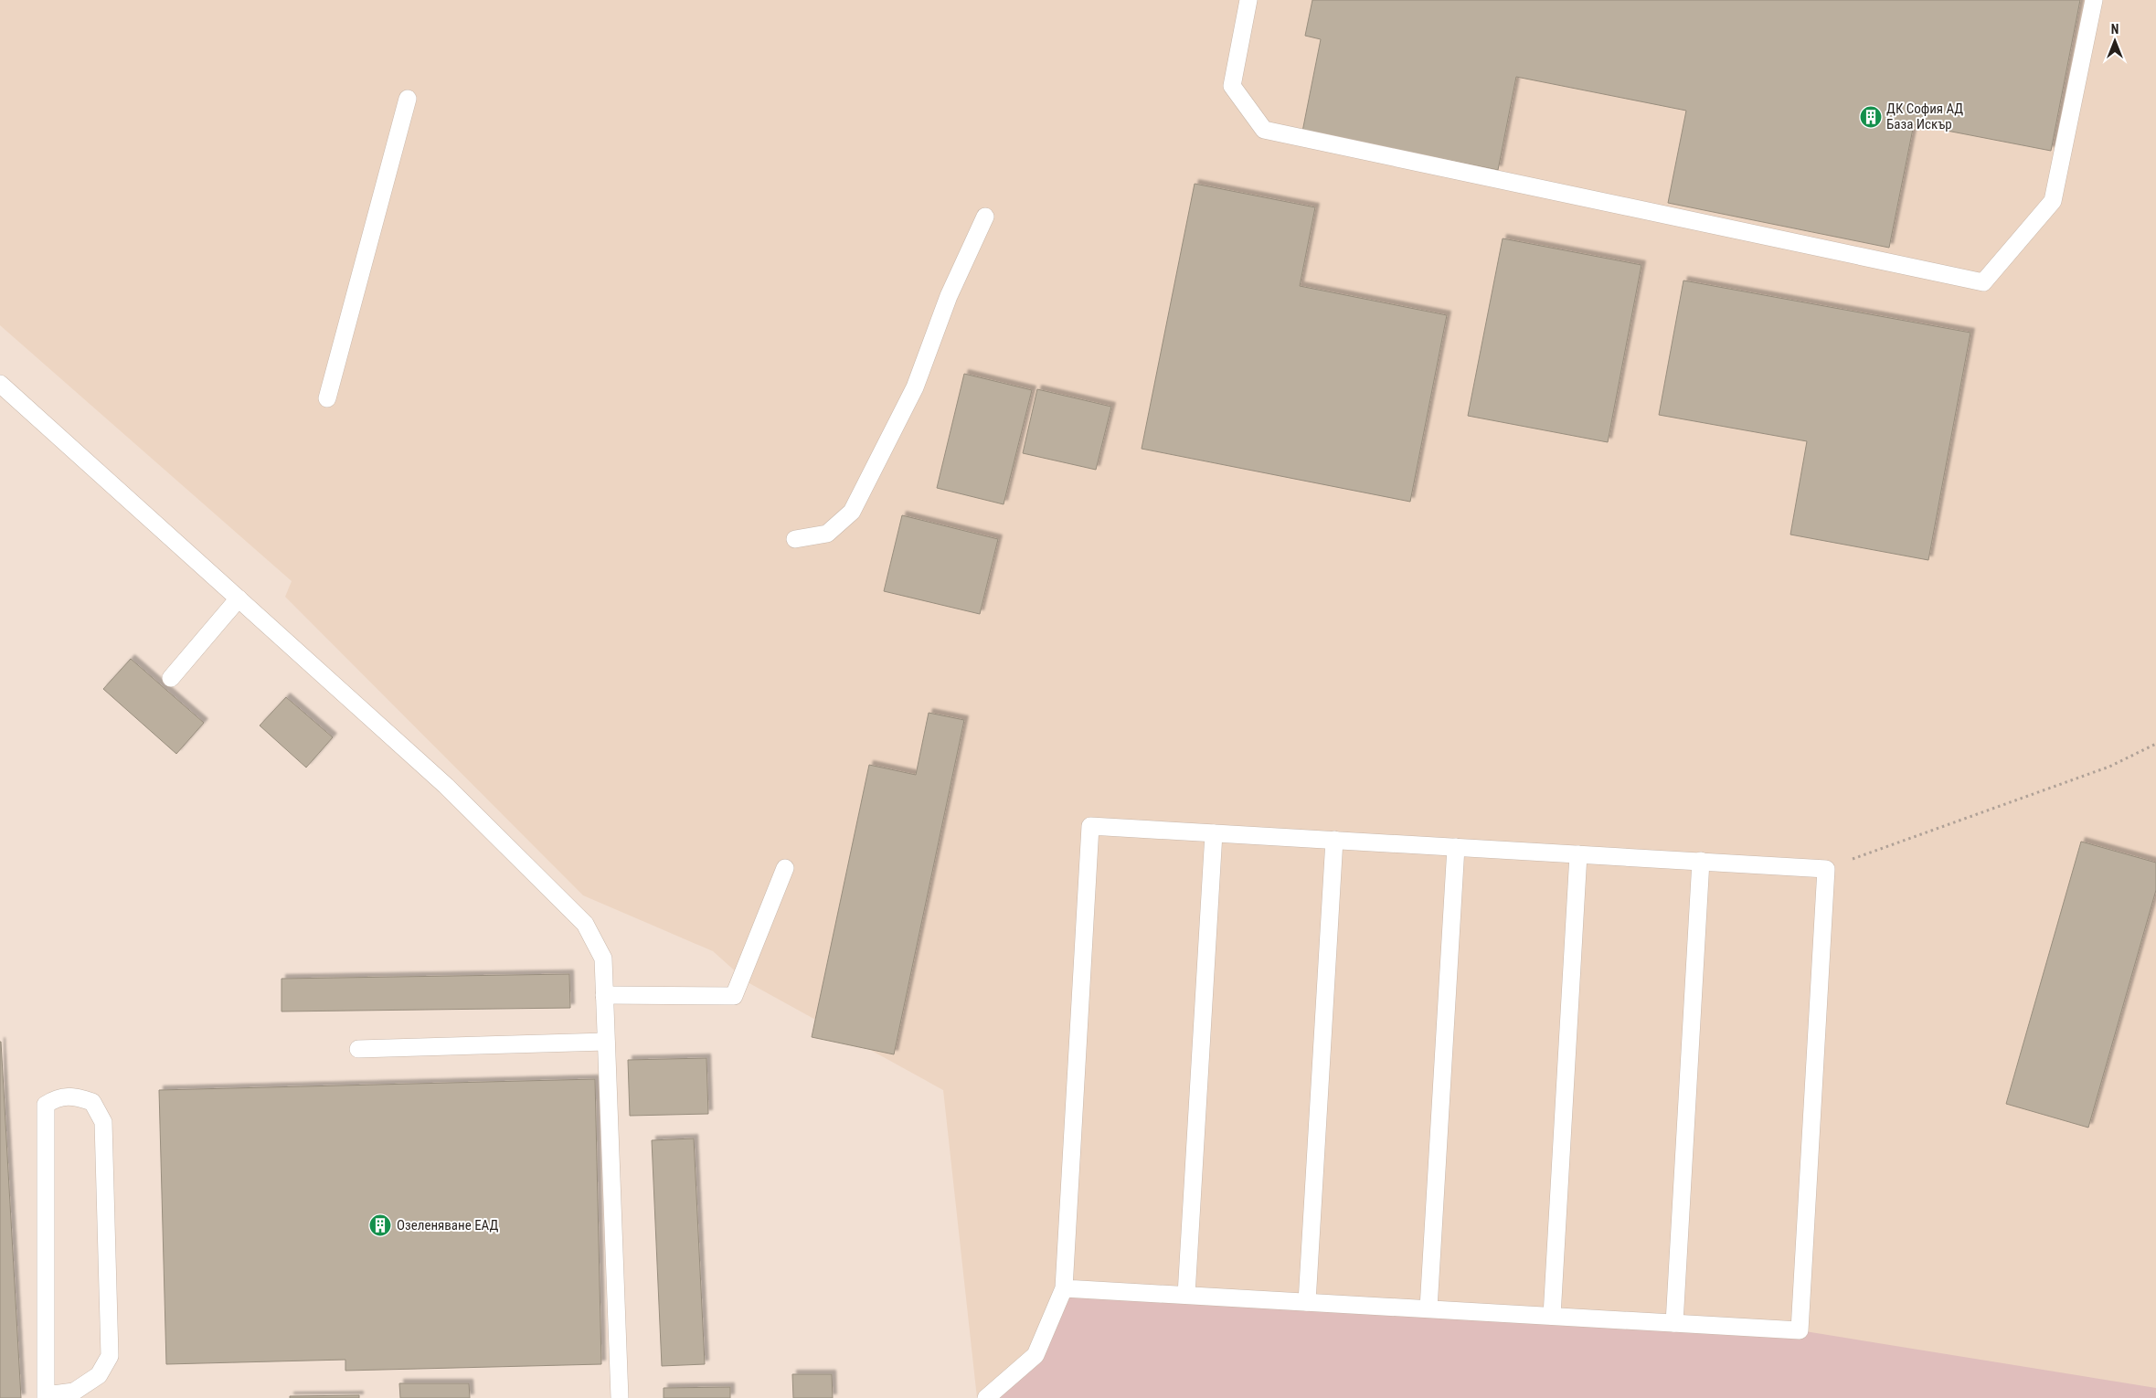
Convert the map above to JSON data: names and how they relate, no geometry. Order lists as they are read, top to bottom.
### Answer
{
  "places": {
    "building": ["ДК София АД База Искър", "Озеленяване ЕАД"]
  },
  "north": "top"
}
